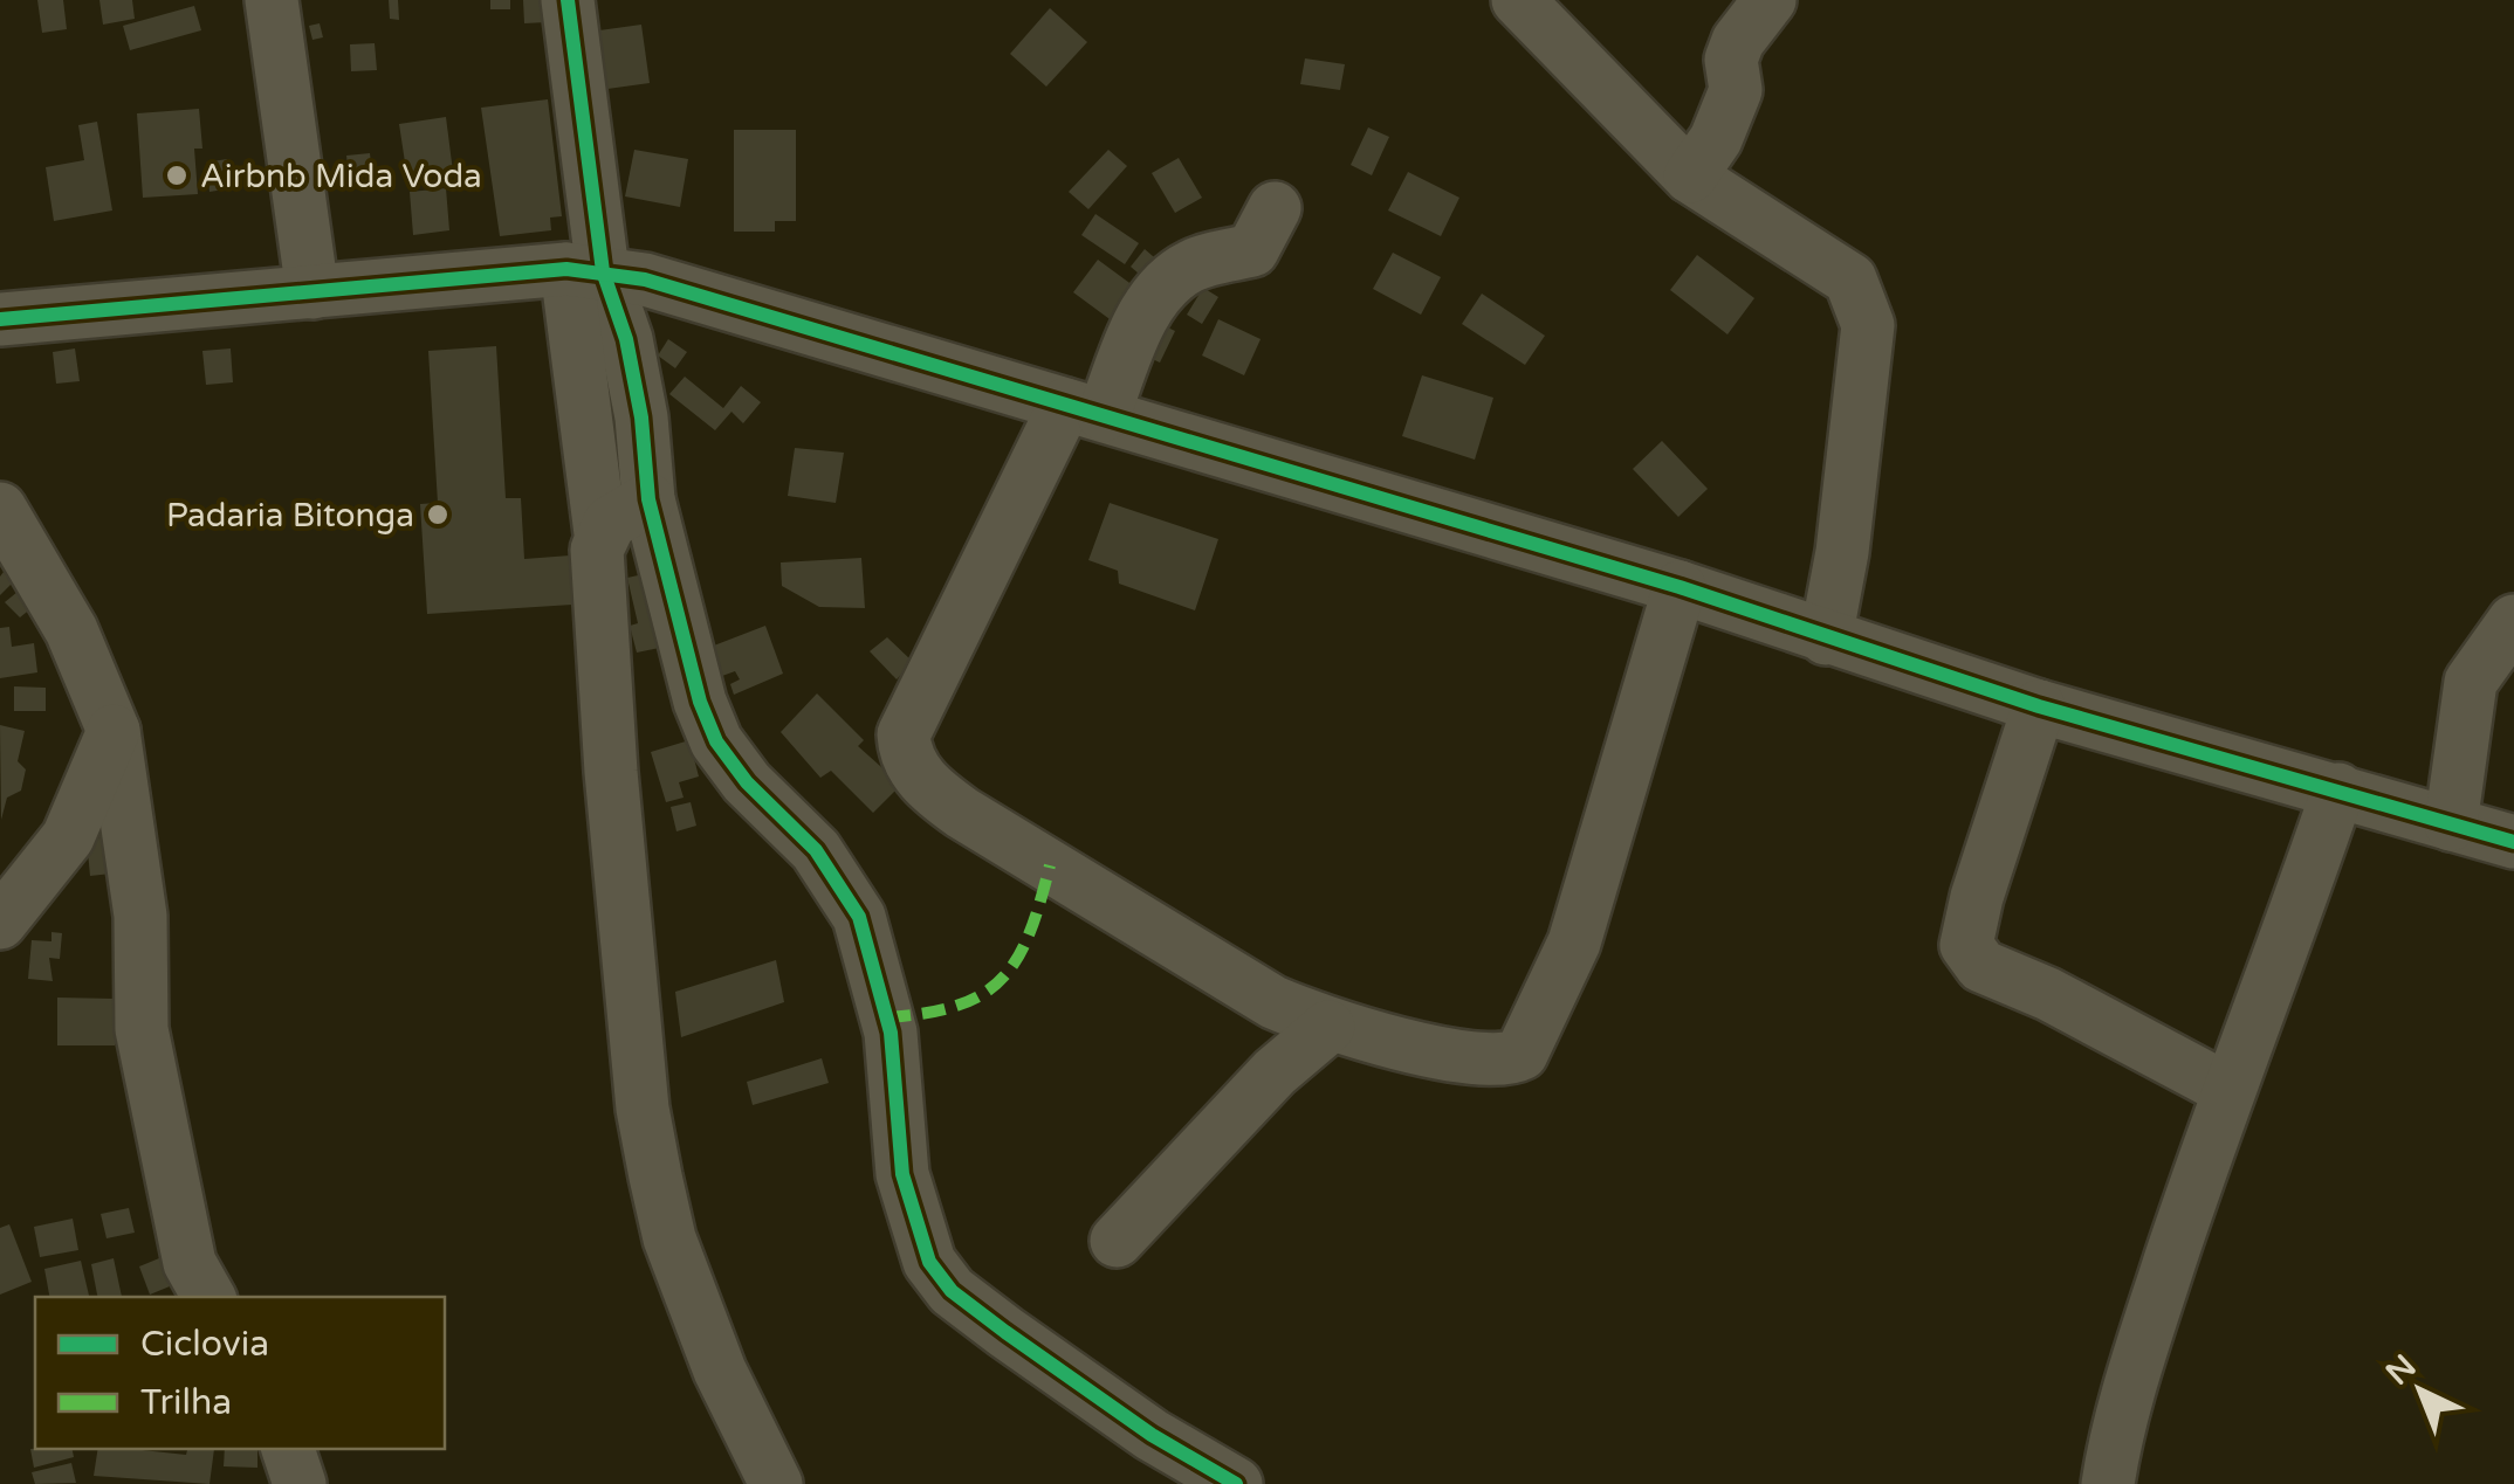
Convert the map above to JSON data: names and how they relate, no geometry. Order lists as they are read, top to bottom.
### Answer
{
  "places": ["Airbnb Mida Voda", "Padaria Bitonga"],
  "legend": ["Ciclovia", "Trilha"],
  "north": "top left"
}
